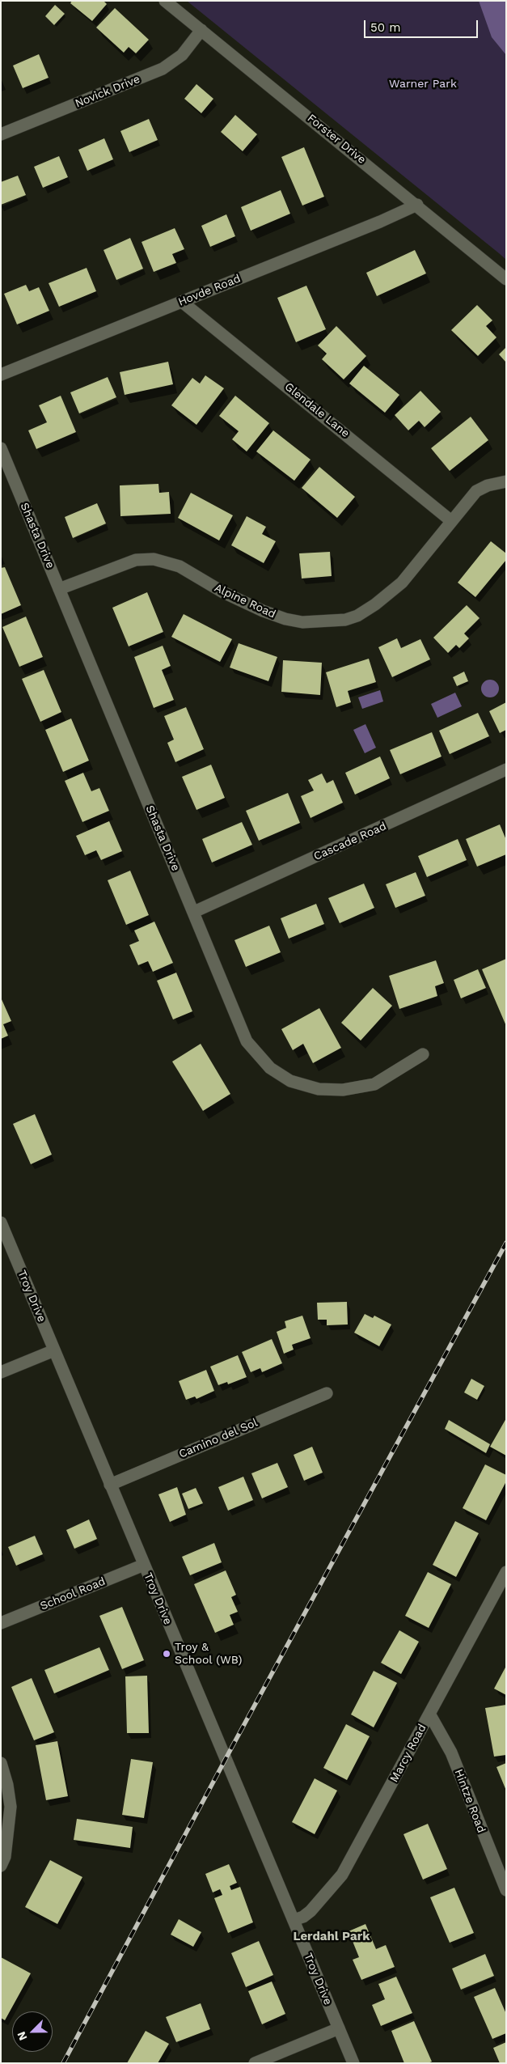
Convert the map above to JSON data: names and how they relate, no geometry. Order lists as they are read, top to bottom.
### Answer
{
  "streets": {
    "street": [
      "Novick Drive",
      "Forster Drive",
      "Hovde Road",
      "Glendale Lane",
      "Shasta Drive",
      "Alpine Road",
      "Cascade Road",
      "Troy Drive",
      "Camino del Sol",
      "School Road",
      "Marcy Road",
      "Hintze Road"
    ]
  },
  "crossings": [
    ["Novick Drive", "Forster Drive"],
    ["Forster Drive", "Hovde Road"],
    ["Hovde Road", "Glendale Lane"],
    ["Glendale Lane", "Alpine Road"],
    ["Shasta Drive", "Alpine Road"],
    ["Shasta Drive", "Cascade Road"],
    ["Troy Drive", "Camino del Sol"],
    ["Troy Drive", "School Road"],
    ["Troy Drive", "Marcy Road"],
    ["Marcy Road", "Hintze Road"]
  ],
  "districts": ["Lerdahl Park"],
  "parks": ["Warner Park"],
  "places": ["Troy & School (WB)"],
  "scale_bar": "50 m",
  "north": "bottom left"
}
